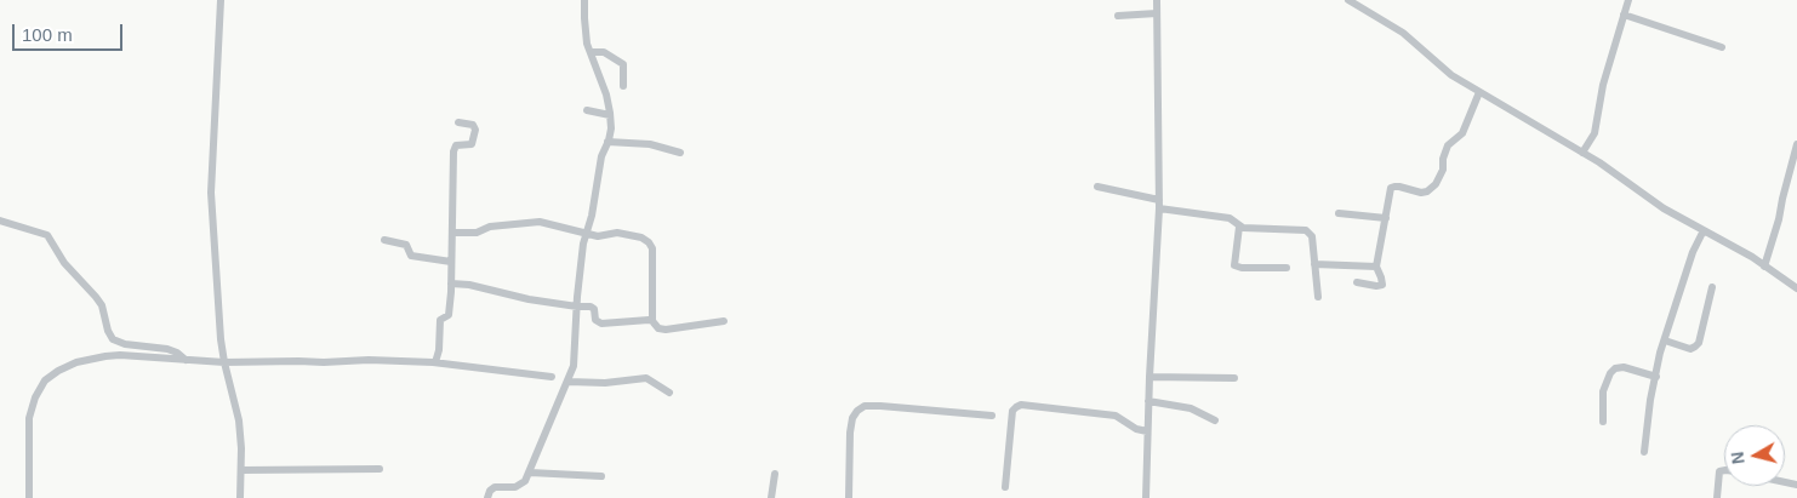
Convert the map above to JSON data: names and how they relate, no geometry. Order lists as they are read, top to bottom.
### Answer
{
  "scale_bar": "100 m",
  "north": "left"
}
